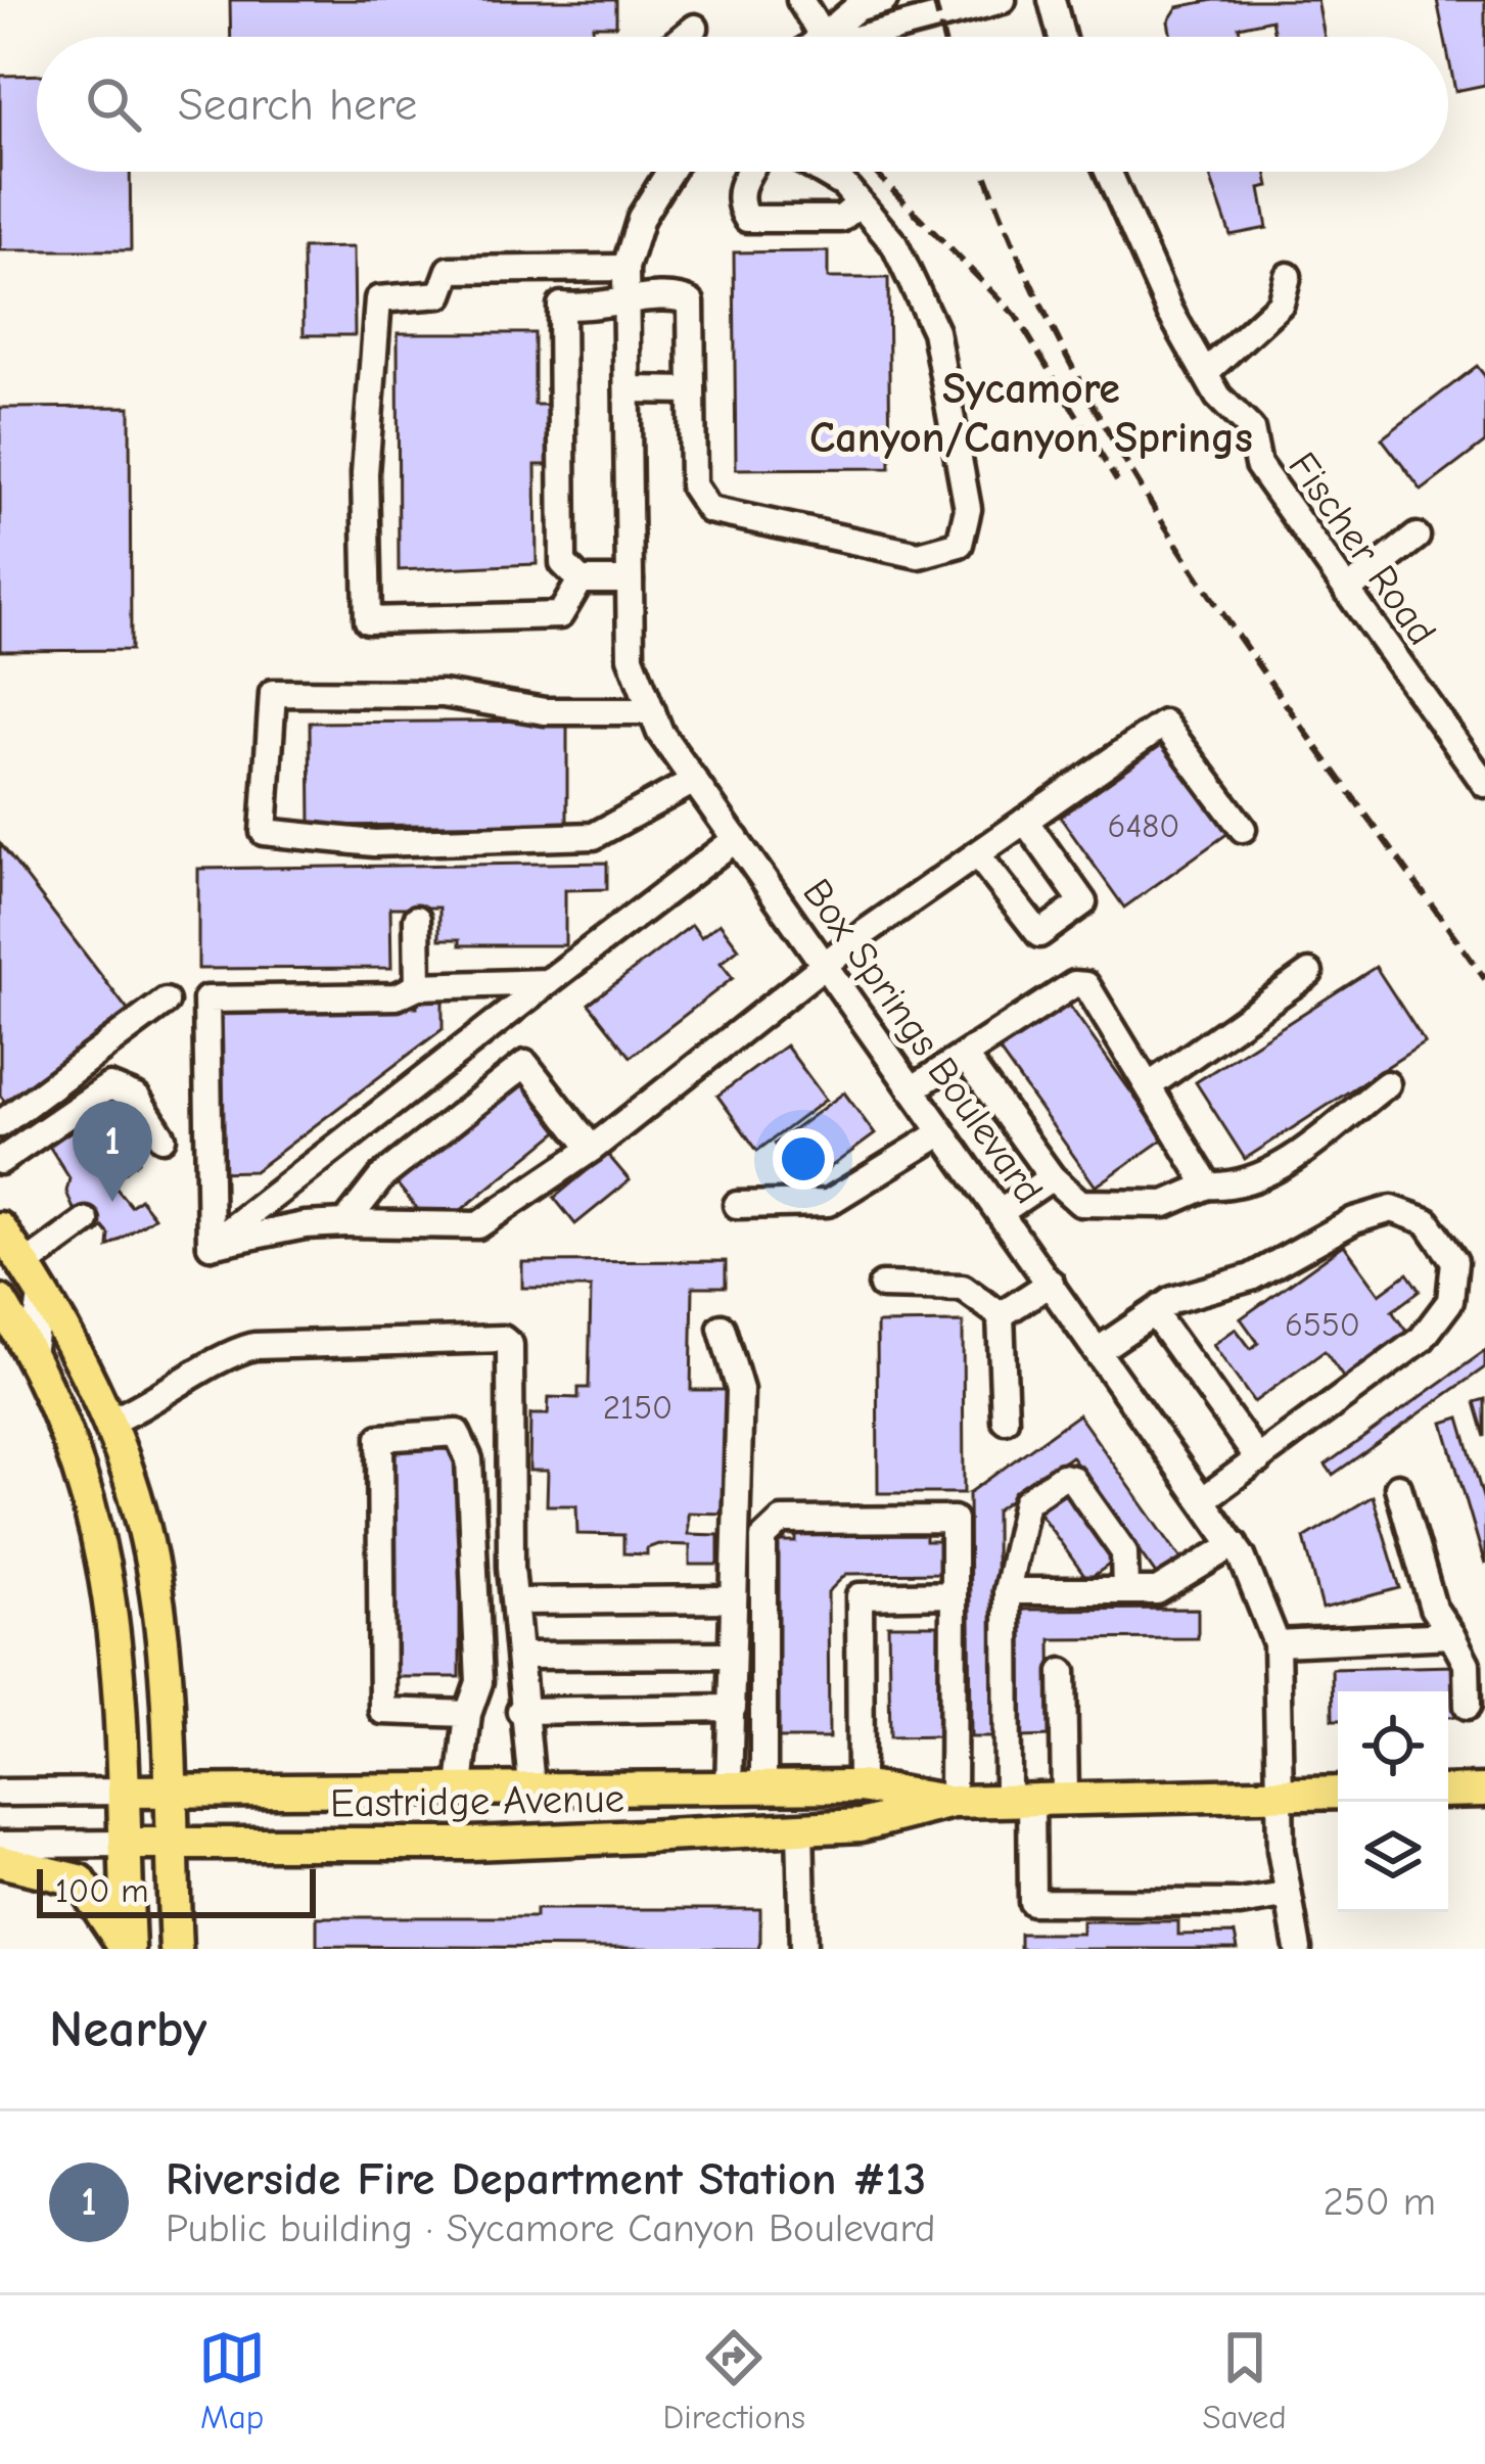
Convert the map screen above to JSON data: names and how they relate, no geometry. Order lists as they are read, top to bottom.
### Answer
{
  "streets": {
    "main road": ["Eastridge Avenue"],
    "street": ["Fischer Road", "Box Springs Boulevard"]
  },
  "crossings": [
    ["Box Springs Boulevard", "Eastridge Avenue"]
  ],
  "districts": ["Sycamore Canyon/Canyon Springs"],
  "house_numbers": ["6480", "6550", "2150"],
  "scale_bar": "100 m",
  "page": {
    "search": "Search here",
    "pins": "1",
    "scale": "100 m",
    "heading": "Nearby",
    "list": [
      {
        "mark": "1",
        "name": "Riverside Fire Department Station #13",
        "note": "Public building · Sycamore Canyon Boulevard",
        "value": "250 m"
      }
    ],
    "nav": ["Map", "Directions", "Saved"]
  }
}
